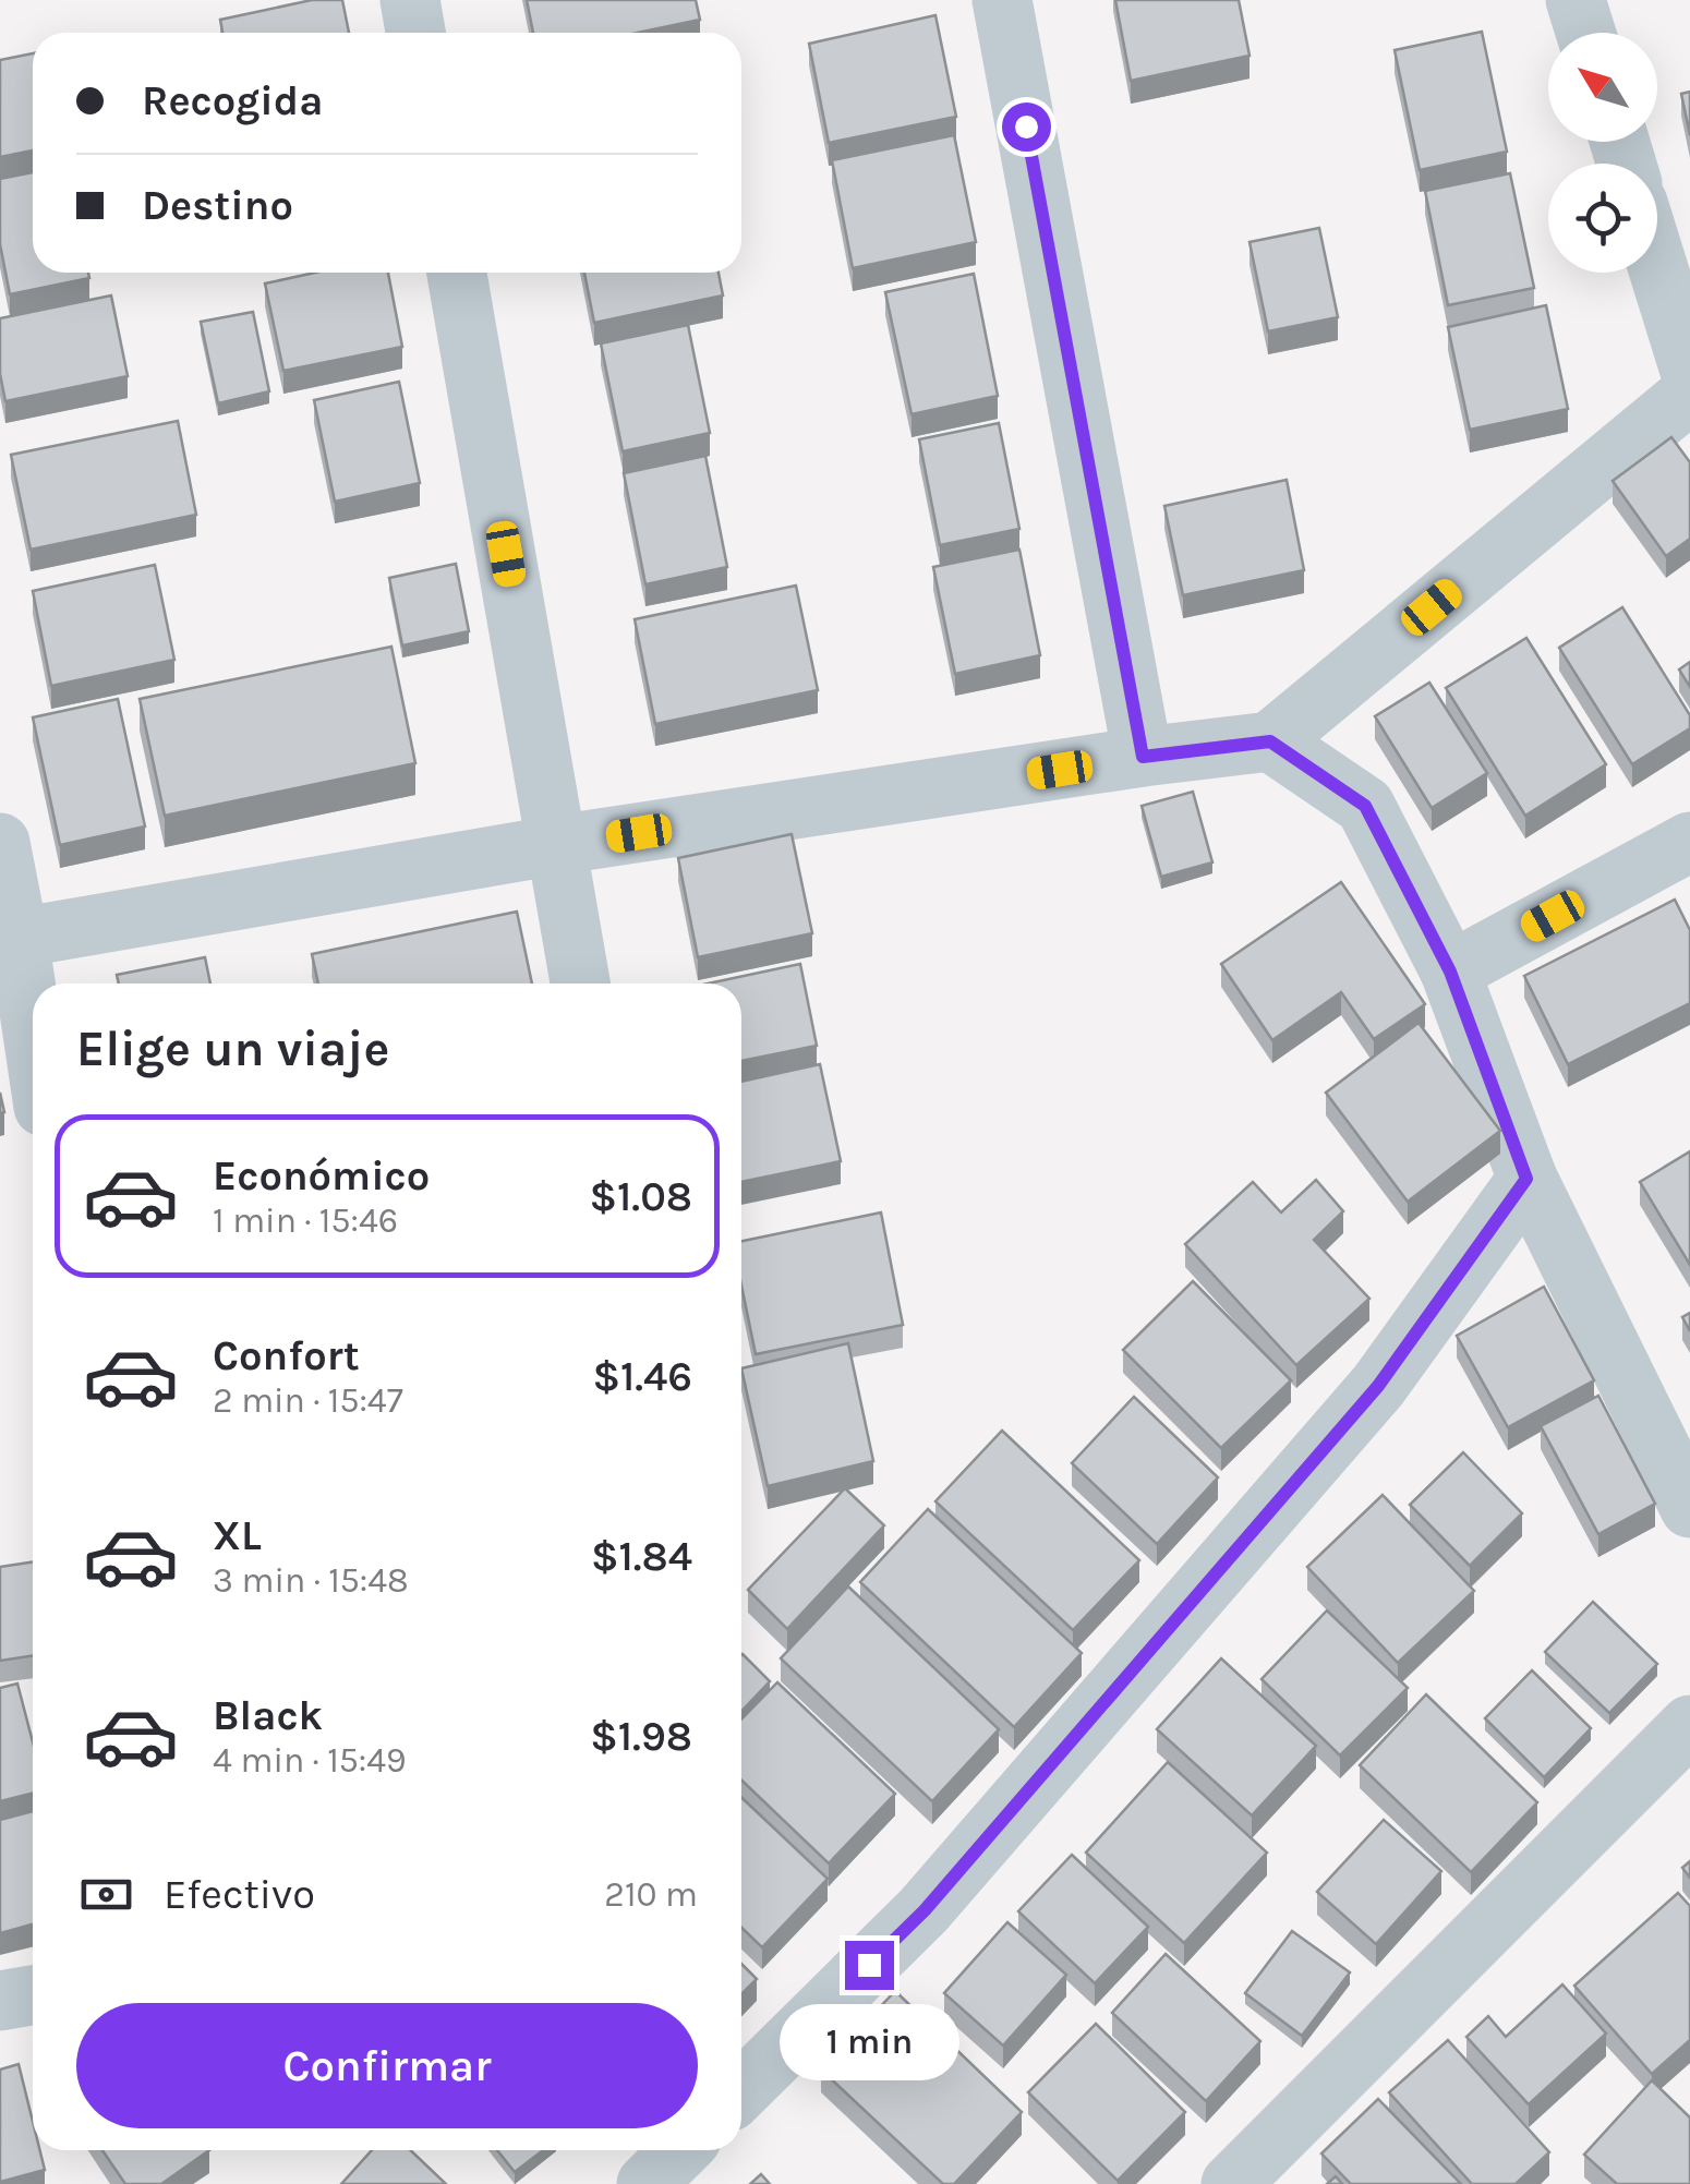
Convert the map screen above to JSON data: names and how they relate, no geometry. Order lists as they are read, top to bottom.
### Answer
{
  "north": "top left",
  "page": {
    "banner": ["Recogida", "Destino"],
    "heading": "Elige un viaje",
    "list": [
      {
        "name": "Económico",
        "note": "1 min · 15:46",
        "value": "$1.08"
      },
      {
        "name": "Confort",
        "note": "2 min · 15:47",
        "value": "$1.46"
      },
      {
        "name": "XL",
        "note": "3 min · 15:48",
        "value": "$1.84"
      },
      {
        "name": "Black",
        "note": "4 min · 15:49",
        "value": "$1.98"
      }
    ],
    "pay": ["Efectivo", "210 m"],
    "buttons": "Confirmar",
    "bubble": "1 min"
  }
}
